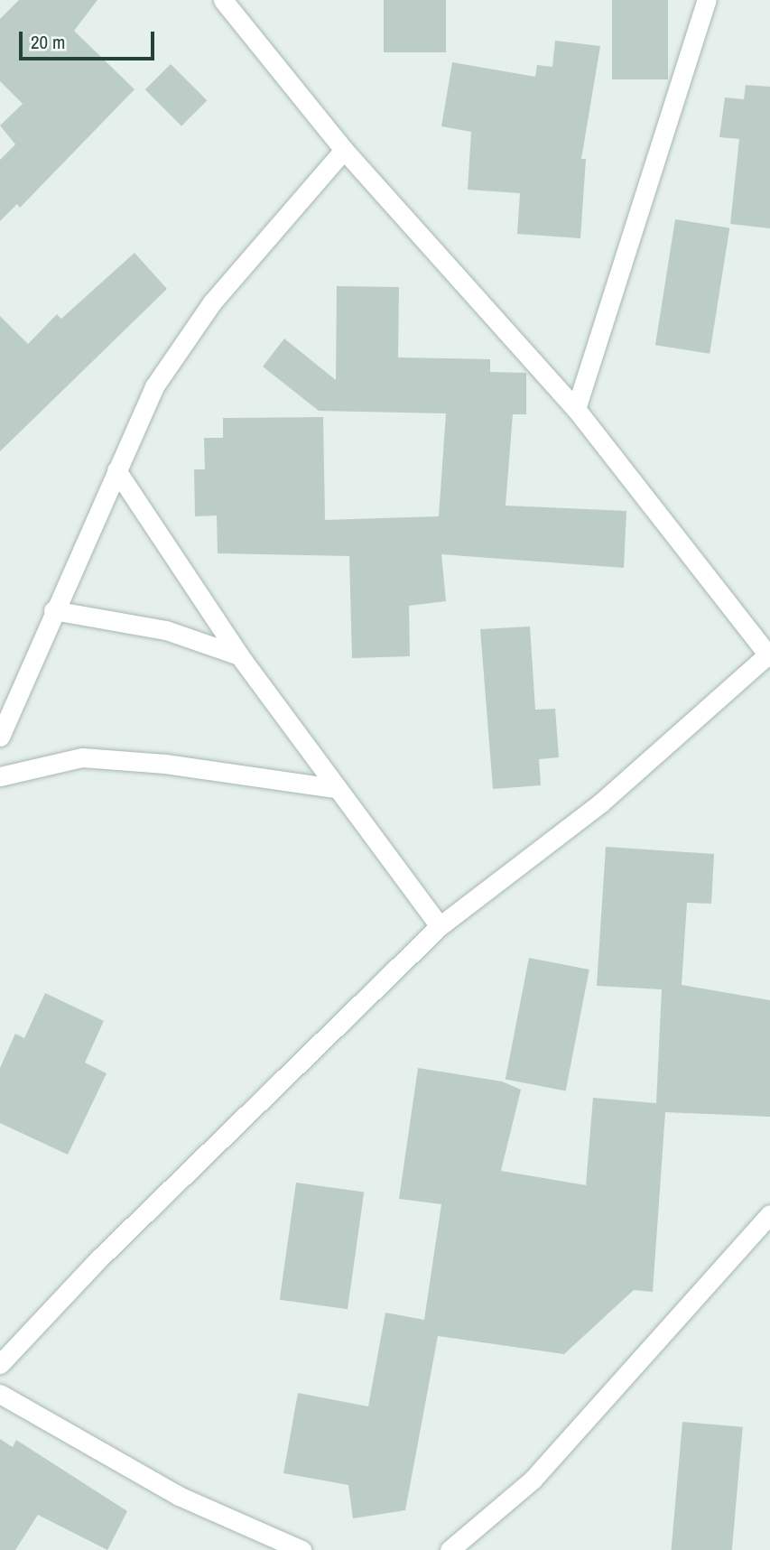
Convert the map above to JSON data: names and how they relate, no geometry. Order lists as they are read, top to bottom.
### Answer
{
  "scale_bar": "20 m"
}
